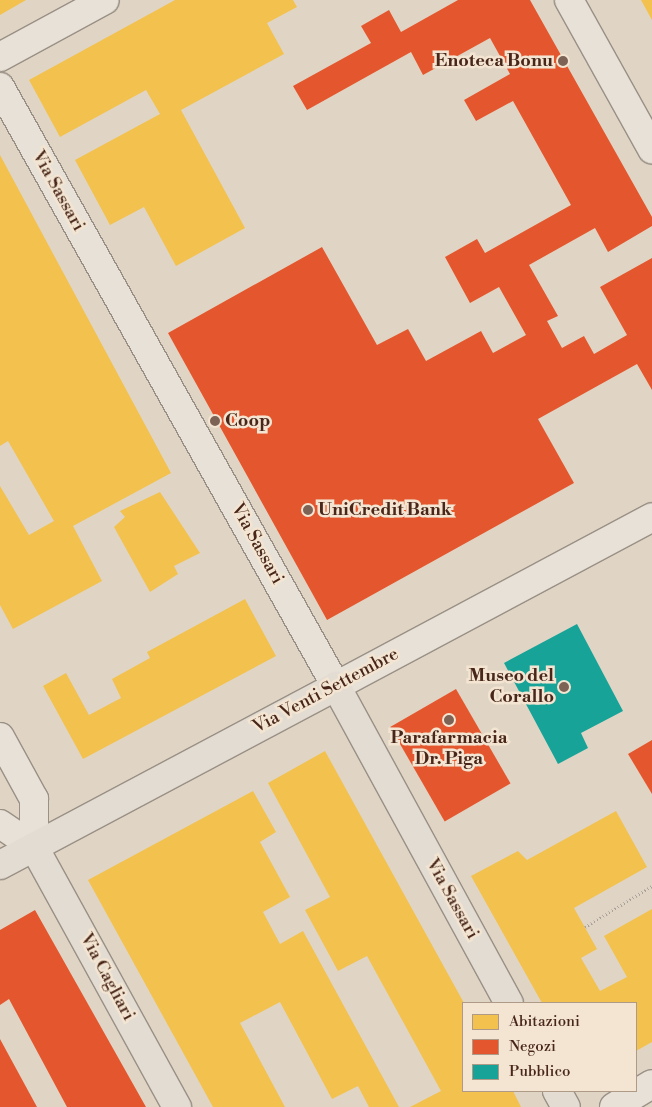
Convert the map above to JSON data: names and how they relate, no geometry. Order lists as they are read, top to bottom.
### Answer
{
  "streets": {
    "main road": ["Via Sassari", "Via Venti Settembre", "Via Cagliari"]
  },
  "crossings": [
    ["Via Sassari", "Via Venti Settembre"],
    ["Via Venti Settembre", "Via Cagliari"]
  ],
  "places": [
    "Enoteca Bonu",
    "Coop",
    "UniCredit Bank",
    "Museo del Corallo",
    "Parafarmacia Dr. Piga"
  ],
  "legend": ["Abitazioni", "Negozi", "Pubblico"]
}
